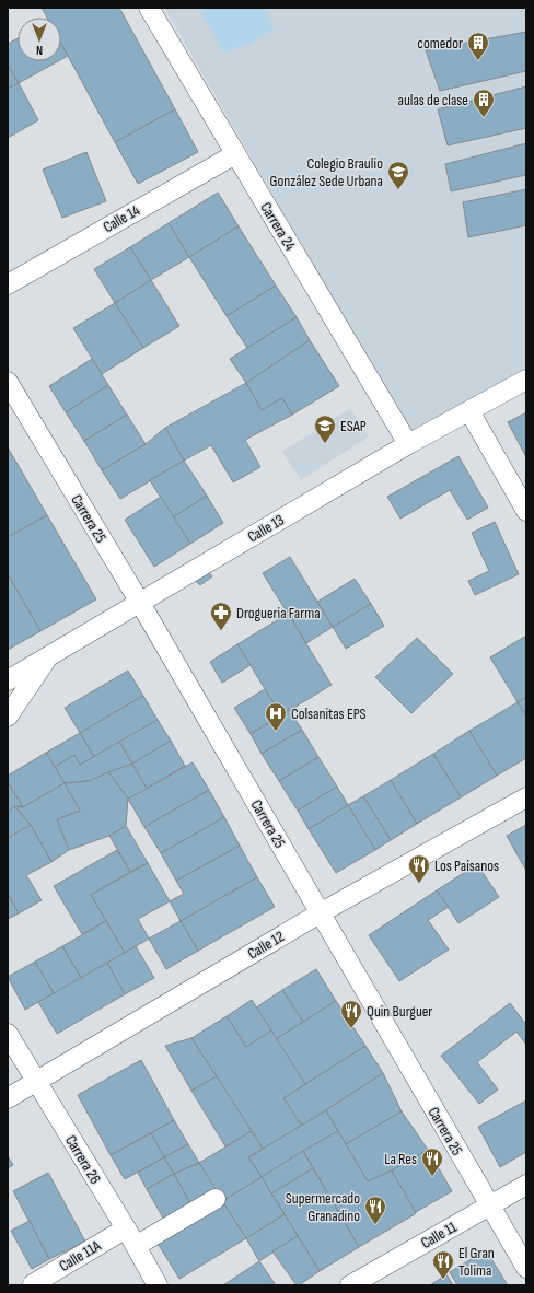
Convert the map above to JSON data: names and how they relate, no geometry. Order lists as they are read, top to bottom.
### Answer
{
  "streets": {
    "street": [
      "Calle 14",
      "Carrera 24",
      "Carrera 25",
      "Calle 13",
      "Calle 12",
      "Carrera 26",
      "Calle 11",
      "Calle 11A"
    ]
  },
  "crossings": [
    ["Calle 14", "Carrera 24"],
    ["Carrera 24", "Calle 13"],
    ["Carrera 25", "Calle 13"],
    ["Carrera 25", "Calle 12"],
    ["Carrera 25", "Calle 11"],
    ["Calle 12", "Carrera 26"],
    ["Carrera 26", "Calle 11A"]
  ],
  "places": {
    "building": ["comedor", "aulas de clase"],
    "school or university": ["Colegio Braulio González Sede Urbana", "ESAP"],
    "pharmacy": ["Drogueria Farma"],
    "hospital": ["Colsanitas EPS"],
    "restaurant": [
      "Los Paisanos",
      "Quin Burguer",
      "La Res",
      "Supermercado Granadino",
      "El Gran Tolima"
    ]
  },
  "north": "bottom"
}
